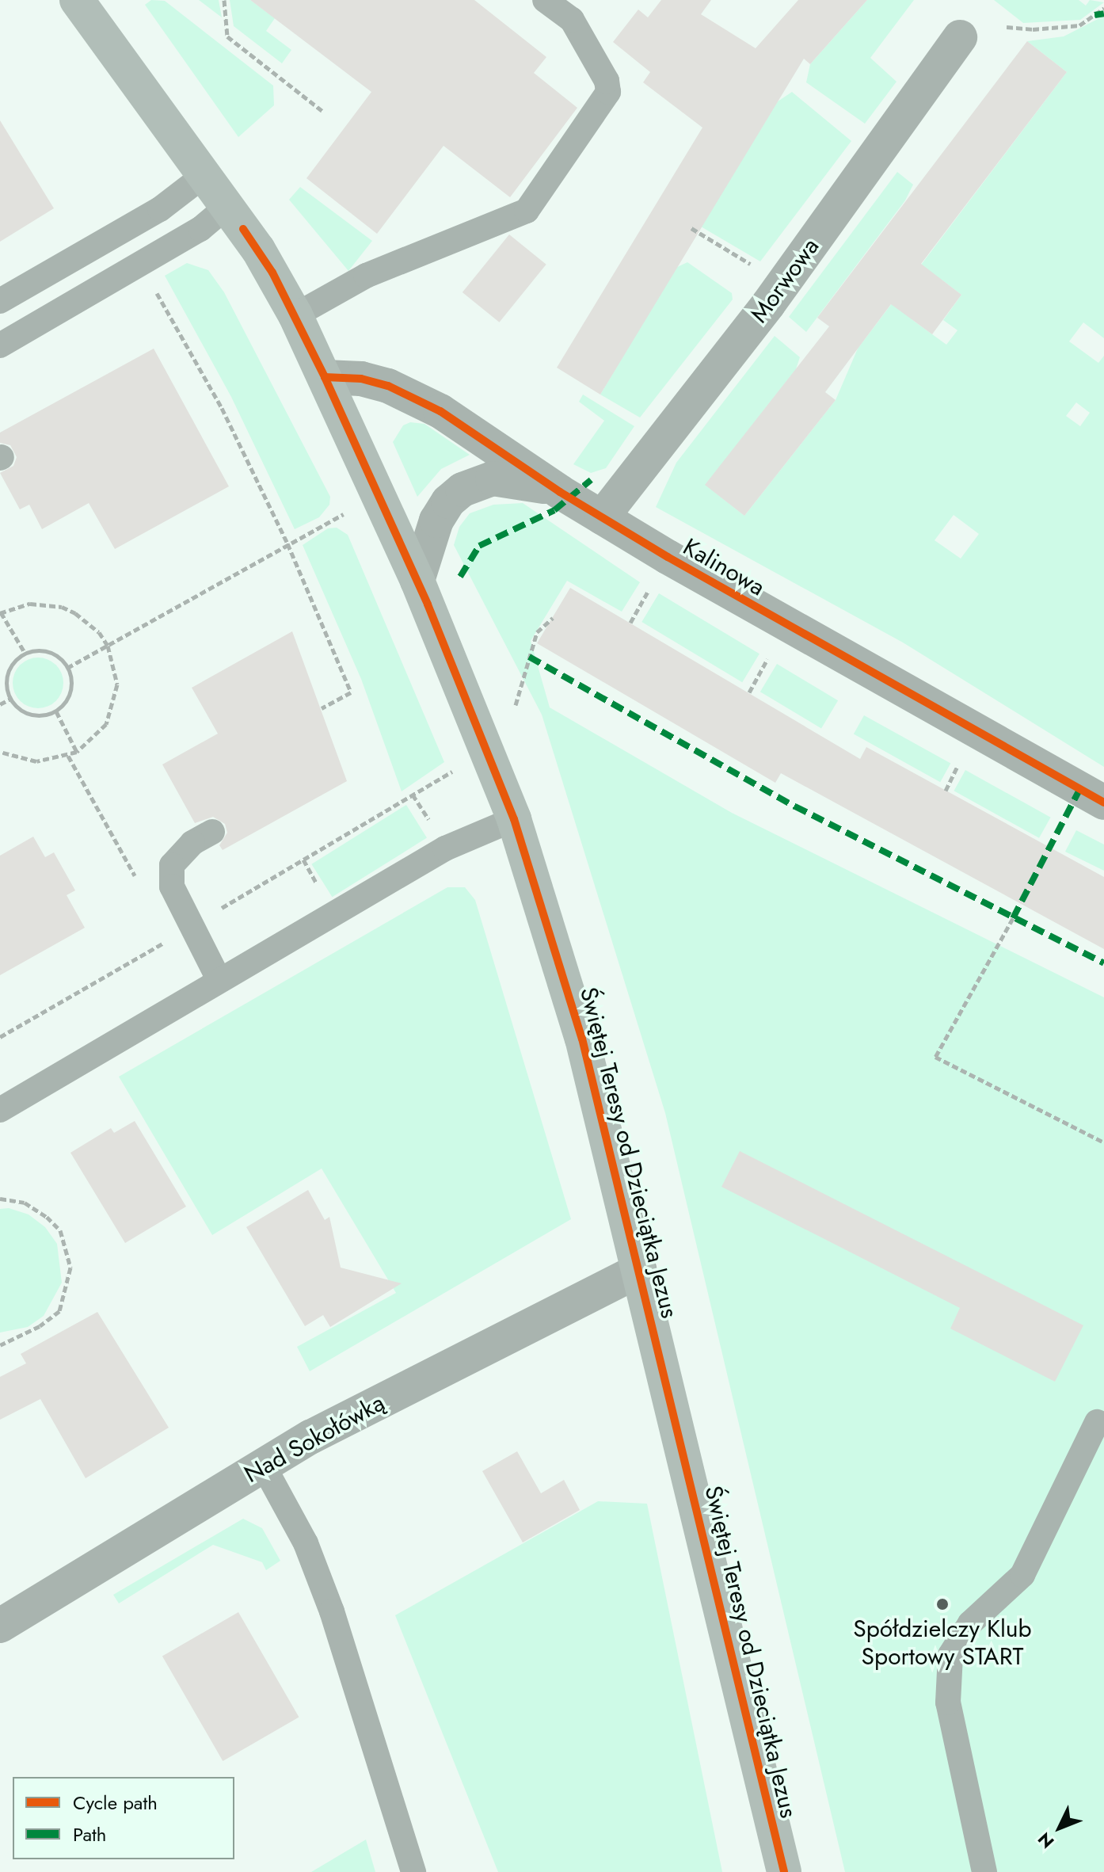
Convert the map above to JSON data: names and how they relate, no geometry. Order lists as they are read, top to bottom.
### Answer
{
  "streets": {
    "street": [
      "Morwowa",
      "Kalinowa",
      "Świętej Teresy od Dzieciątka Jezus",
      "Nad Sokołówką"
    ]
  },
  "crossings": [
    ["Morwowa", "Kalinowa"],
    ["Kalinowa", "Świętej Teresy od Dzieciątka Jezus"],
    ["Świętej Teresy od Dzieciątka Jezus", "Nad Sokołówką"]
  ],
  "places": ["Spółdzielczy Klub Sportowy START"],
  "legend": ["Cycle path", "Path"],
  "north": "bottom left"
}
